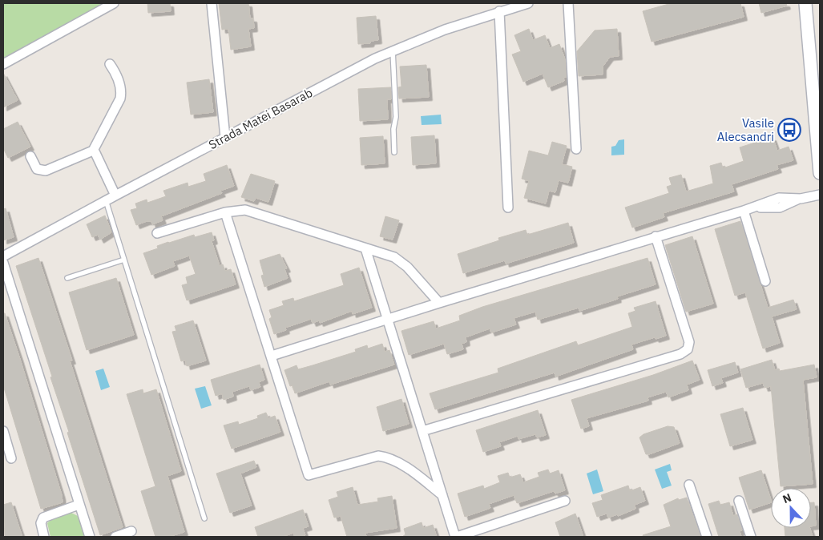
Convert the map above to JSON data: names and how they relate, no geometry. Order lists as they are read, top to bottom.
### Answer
{
  "streets": {
    "street": ["Strada Matei Basarab"]
  },
  "places": {
    "bus stop": ["Vasile Alecsandri"]
  },
  "north": "top"
}
